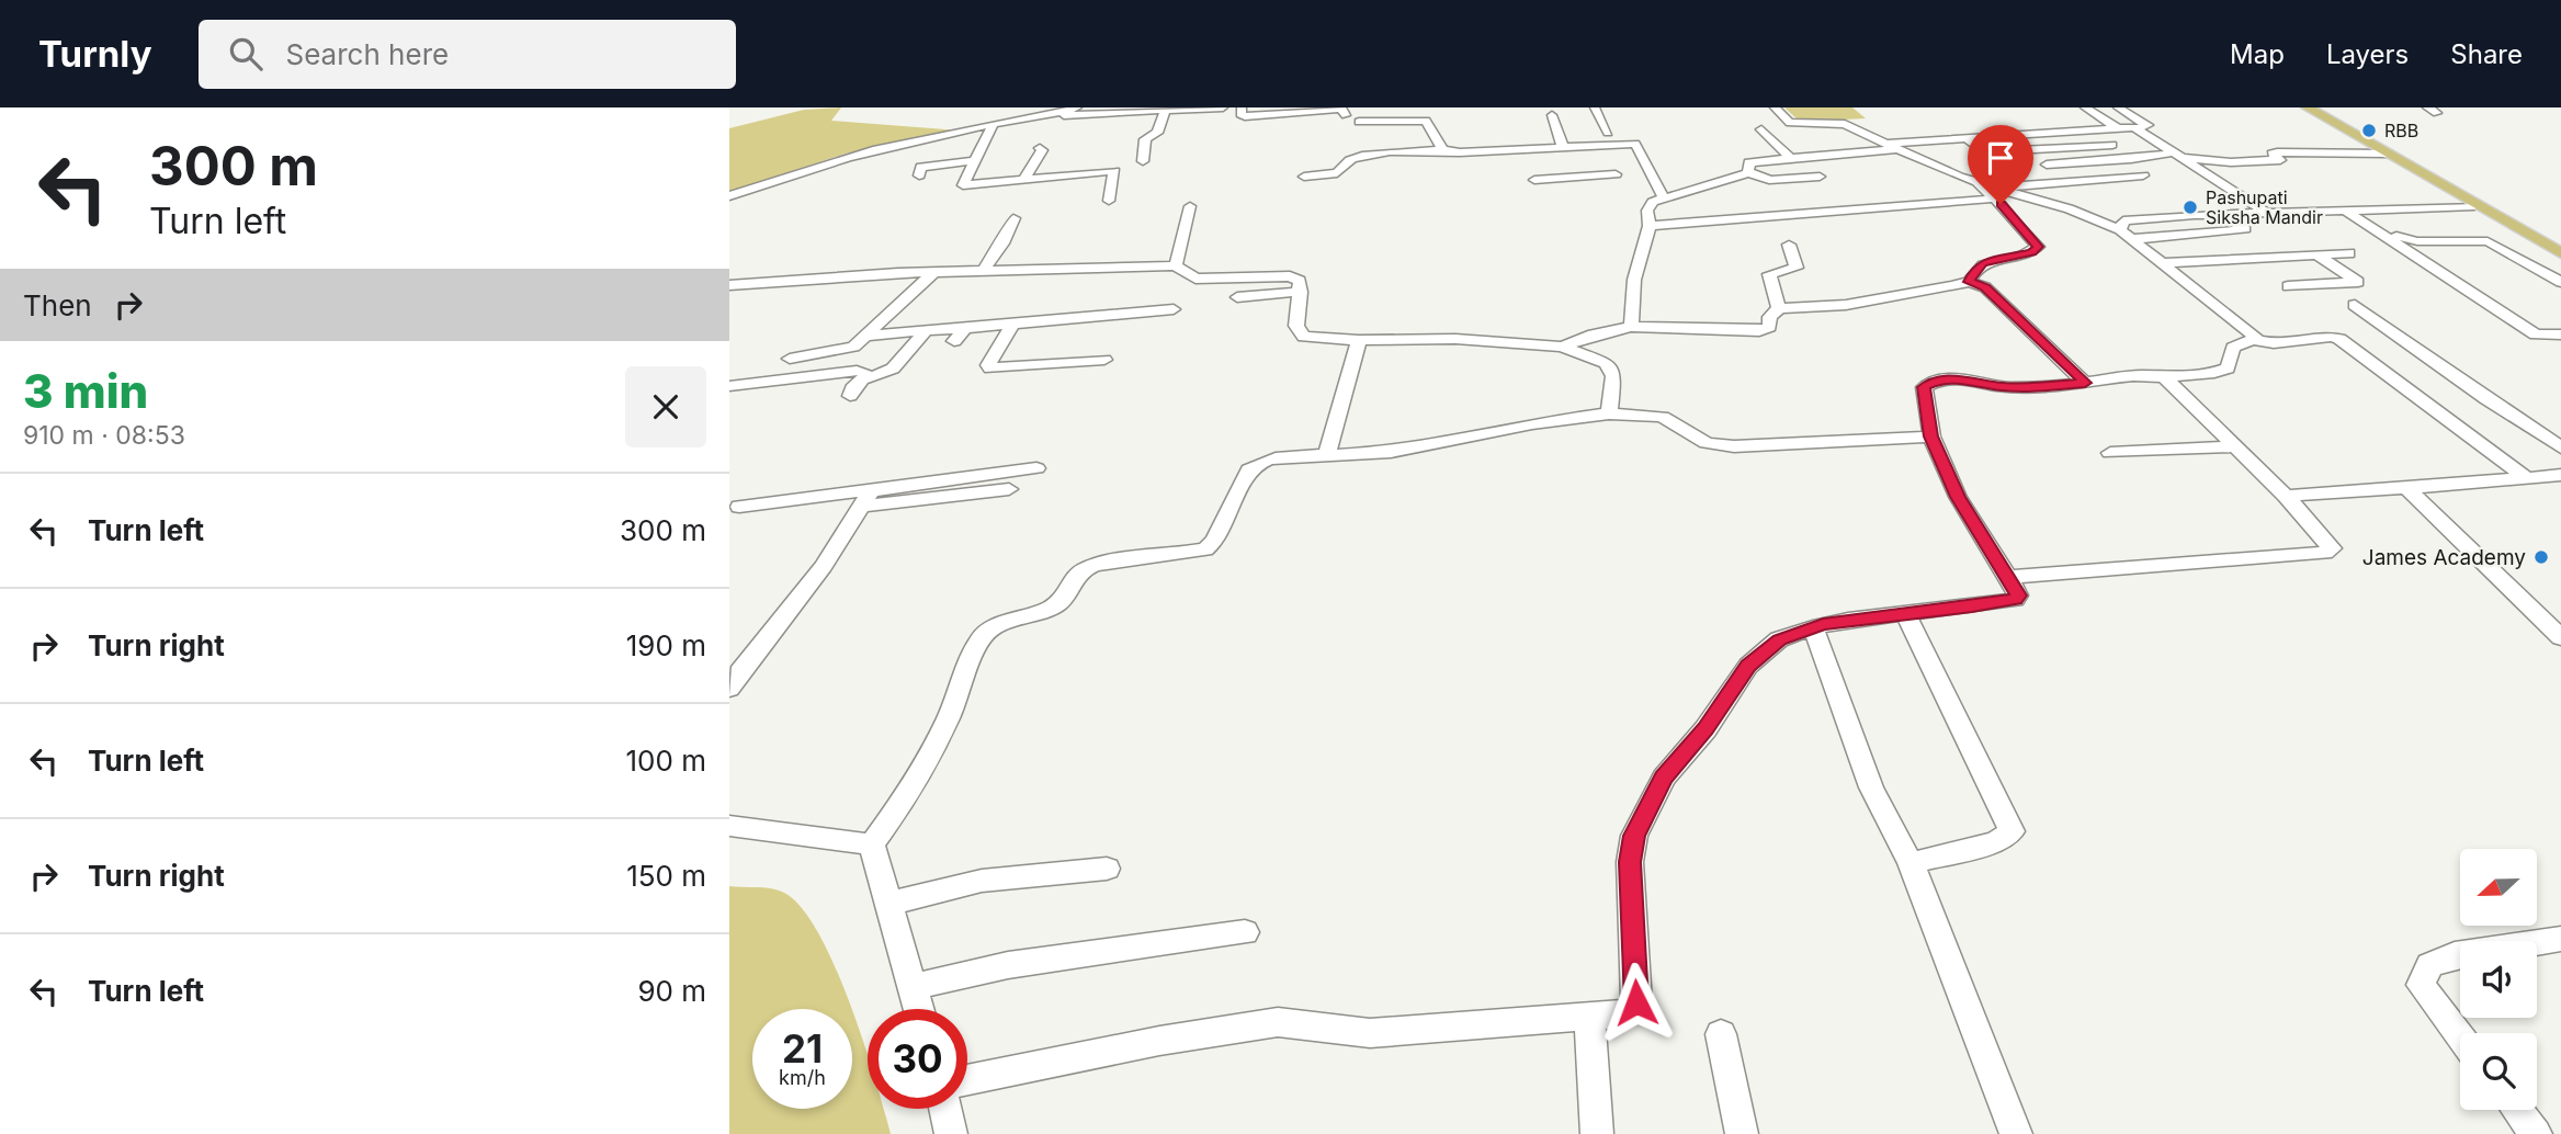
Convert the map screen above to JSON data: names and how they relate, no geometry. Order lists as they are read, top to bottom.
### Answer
{
  "places": ["RBB", "Pashupati Siksha Mandir", "James Academy"],
  "north": "left",
  "page": {
    "header": "Turnly",
    "search": "Search here",
    "nav": ["Map", "Layers", "Share"],
    "turn": ["300 m", "Turn left"],
    "then": "Then",
    "heading": ["3 min", "910 m · 08:53"],
    "list": [
      {
        "name": "Turn left",
        "value": "300 m"
      },
      {
        "name": "Turn right",
        "value": "190 m"
      },
      {
        "name": "Turn left",
        "value": "100 m"
      },
      {
        "name": "Turn right",
        "value": "150 m"
      },
      {
        "name": "Turn left",
        "value": "90 m"
      }
    ],
    "speed": "21 km/h",
    "limit": "30"
  }
}
